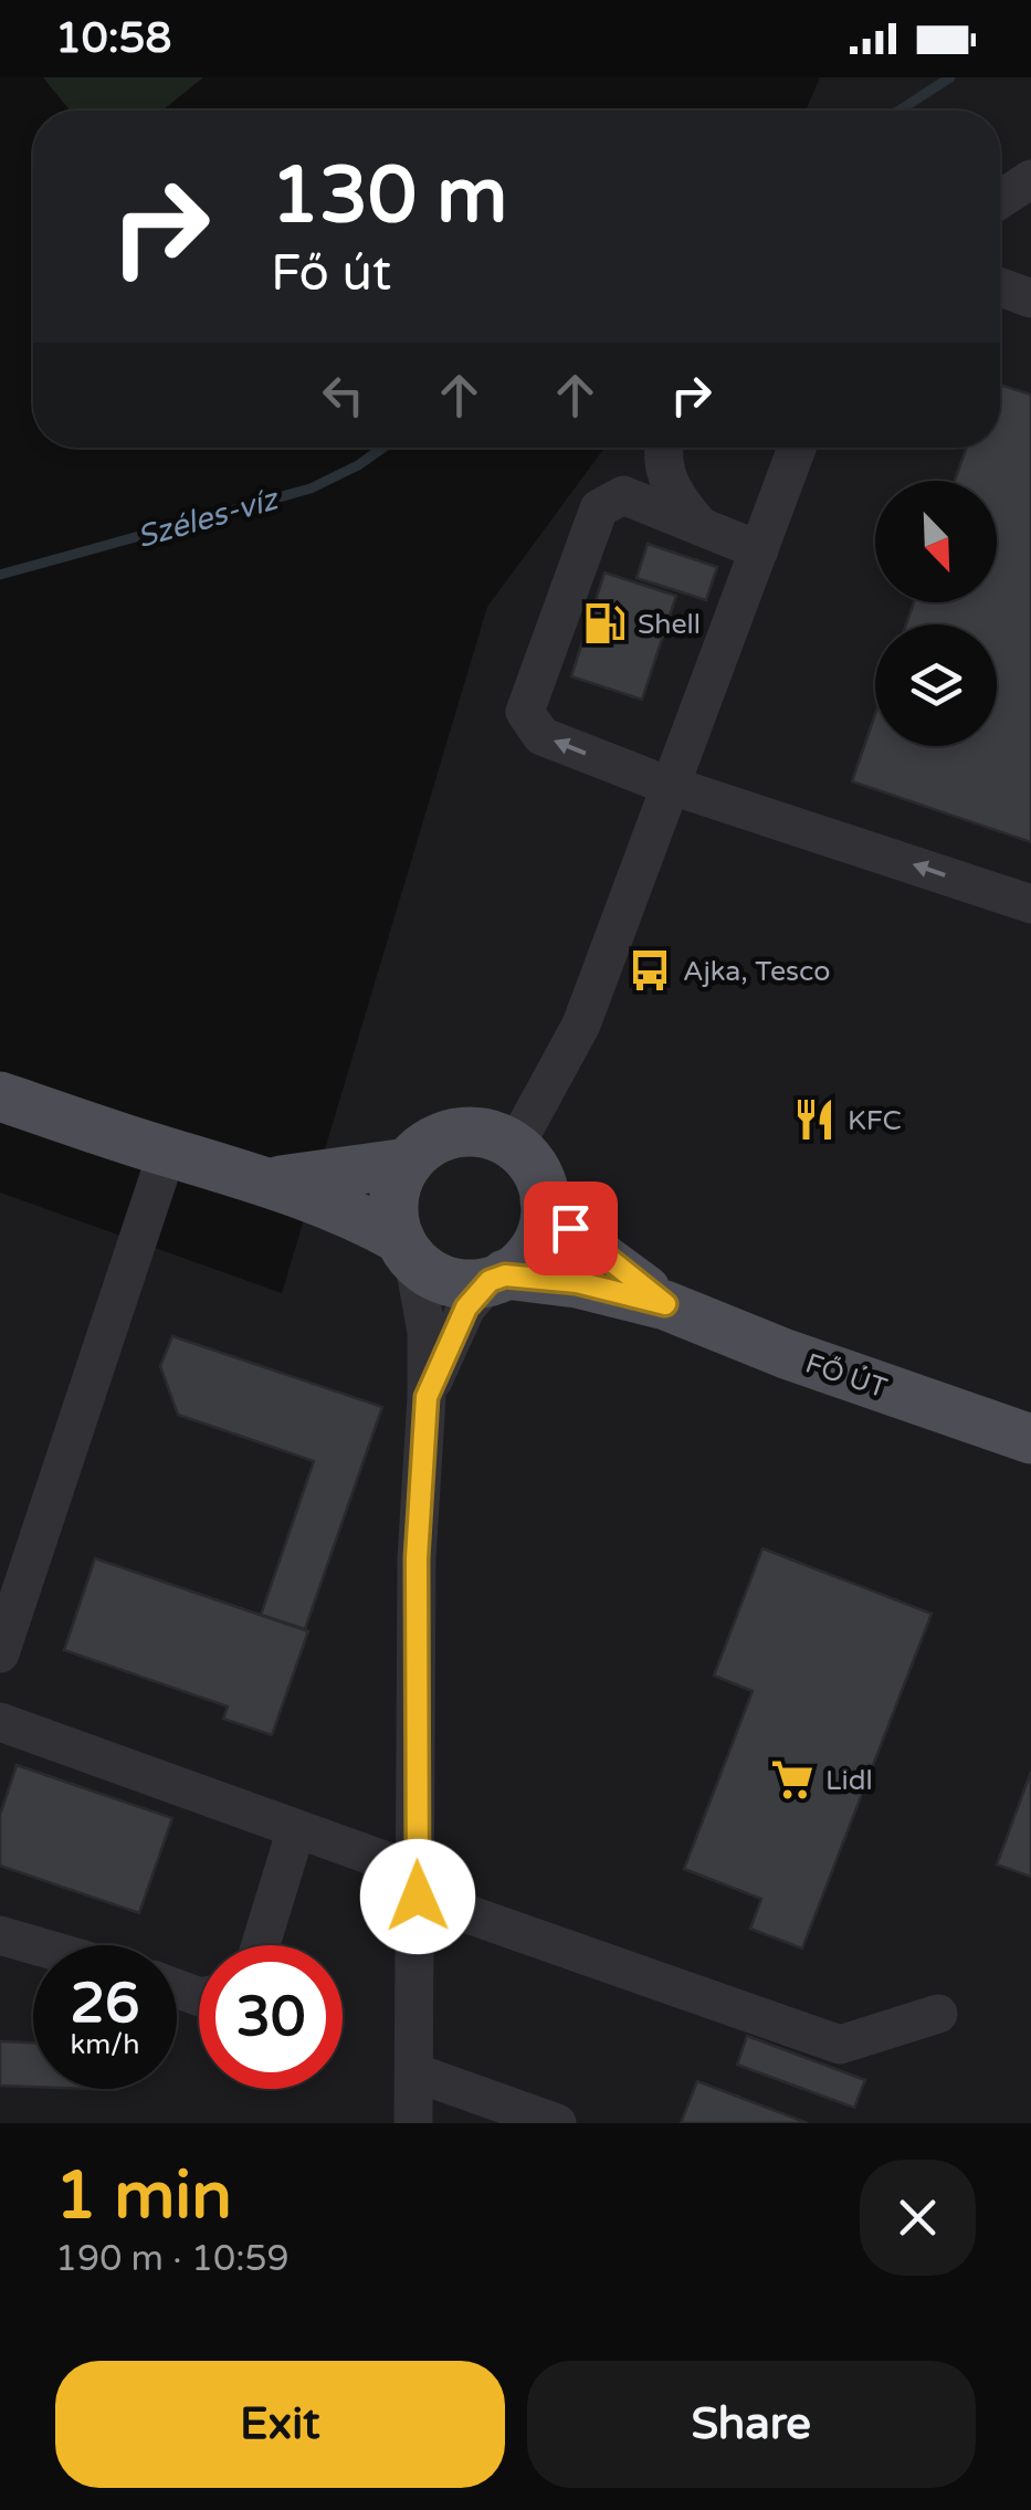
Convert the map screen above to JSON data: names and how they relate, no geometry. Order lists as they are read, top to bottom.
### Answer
{
  "streets": {
    "main road": ["FŐ ÚT"]
  },
  "water": ["Széles-víz"],
  "places": {
    "fuel station": ["Shell"],
    "bus stop": ["Ajka, Tesco"],
    "restaurant": ["KFC"],
    "supermarket": ["Lidl"]
  },
  "north": "bottom right",
  "page": {
    "status": "10:58",
    "turn": ["130 m", "Fő út"],
    "speed": "26 km/h",
    "limit": "30",
    "heading": ["1 min", "190 m · 10:59"],
    "buttons": ["Exit", "Share"]
  }
}
